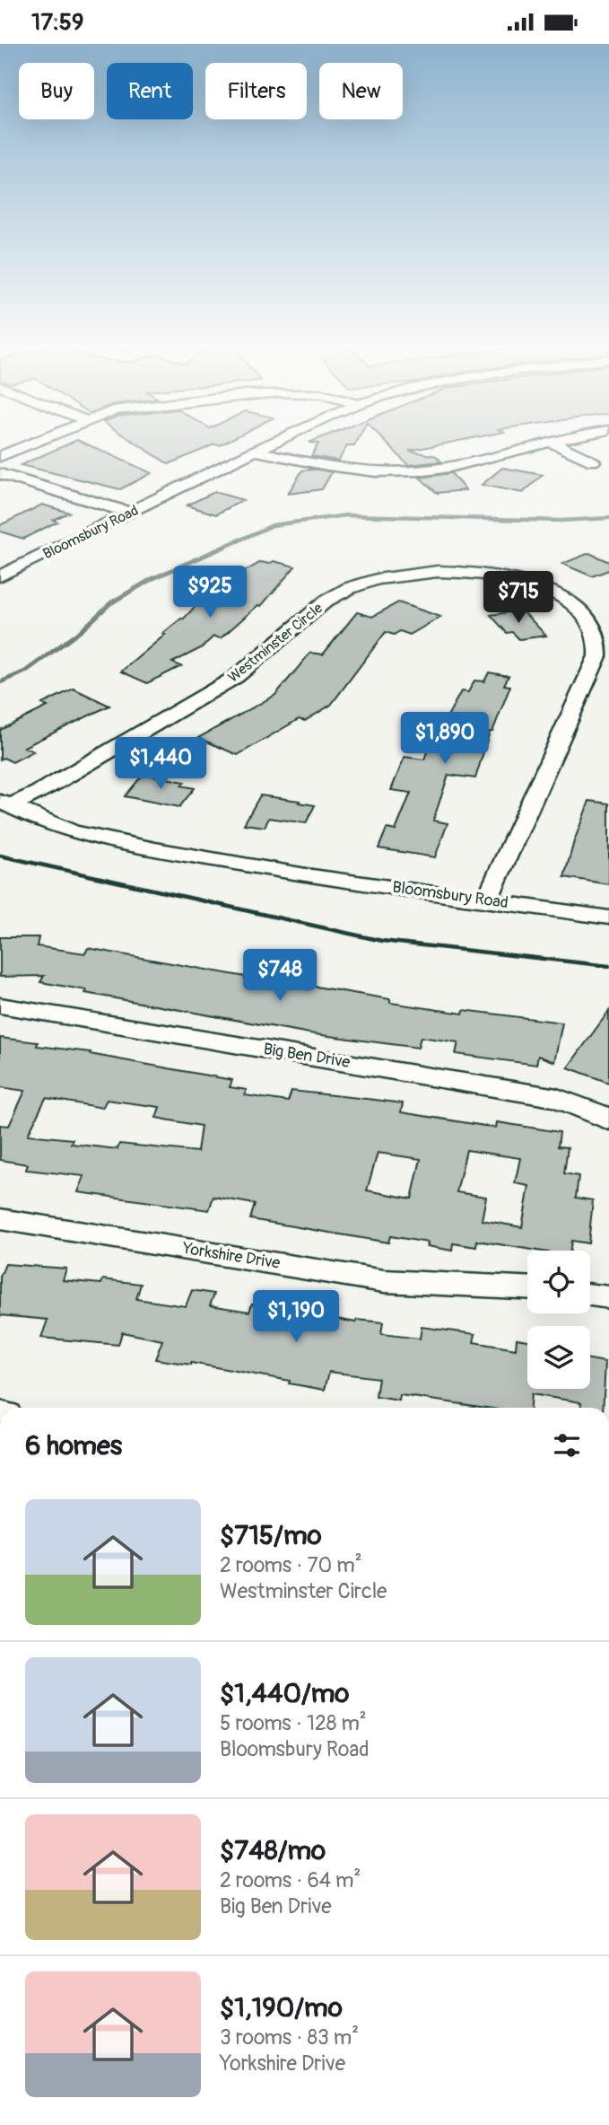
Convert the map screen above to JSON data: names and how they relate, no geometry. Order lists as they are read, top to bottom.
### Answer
{
  "streets": {
    "street": [
      "Bloomsbury Road",
      "Westminster Circle",
      "Big Ben Drive",
      "Yorkshire Drive"
    ]
  },
  "crossings": [
    ["Bloomsbury Road", "Westminster Circle"]
  ],
  "page": {
    "status": "17:59",
    "chip": [
      "Buy",
      "Rent",
      "Filters",
      "New"
    ],
    "price": [
      "$925",
      "$715",
      "$1,890",
      "$1,440",
      "$748",
      "$1,190"
    ],
    "heading": "6 homes",
    "list": [
      {
        "name": "$715/mo",
        "note": "2 rooms · 70 m² · Westminster Circle"
      },
      {
        "name": "$1,440/mo",
        "note": "5 rooms · 128 m² · Bloomsbury Road"
      },
      {
        "name": "$748/mo",
        "note": "2 rooms · 64 m² · Big Ben Drive"
      },
      {
        "name": "$1,190/mo",
        "note": "3 rooms · 83 m² · Yorkshire Drive"
      }
    ]
  }
}
